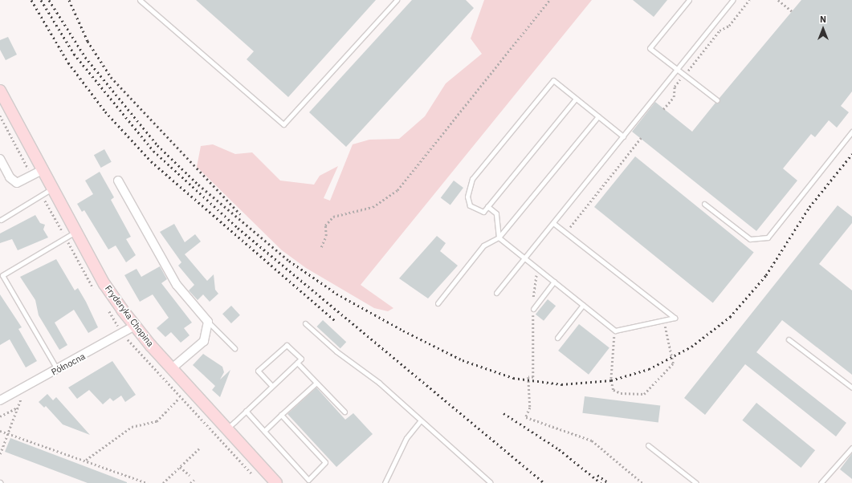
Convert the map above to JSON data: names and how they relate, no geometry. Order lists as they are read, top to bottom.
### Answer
{
  "streets": {
    "street": ["Fryderyka Chopina", "Północna"]
  },
  "crossings": [
    ["Fryderyka Chopina", "Północna"]
  ],
  "north": "top"
}
